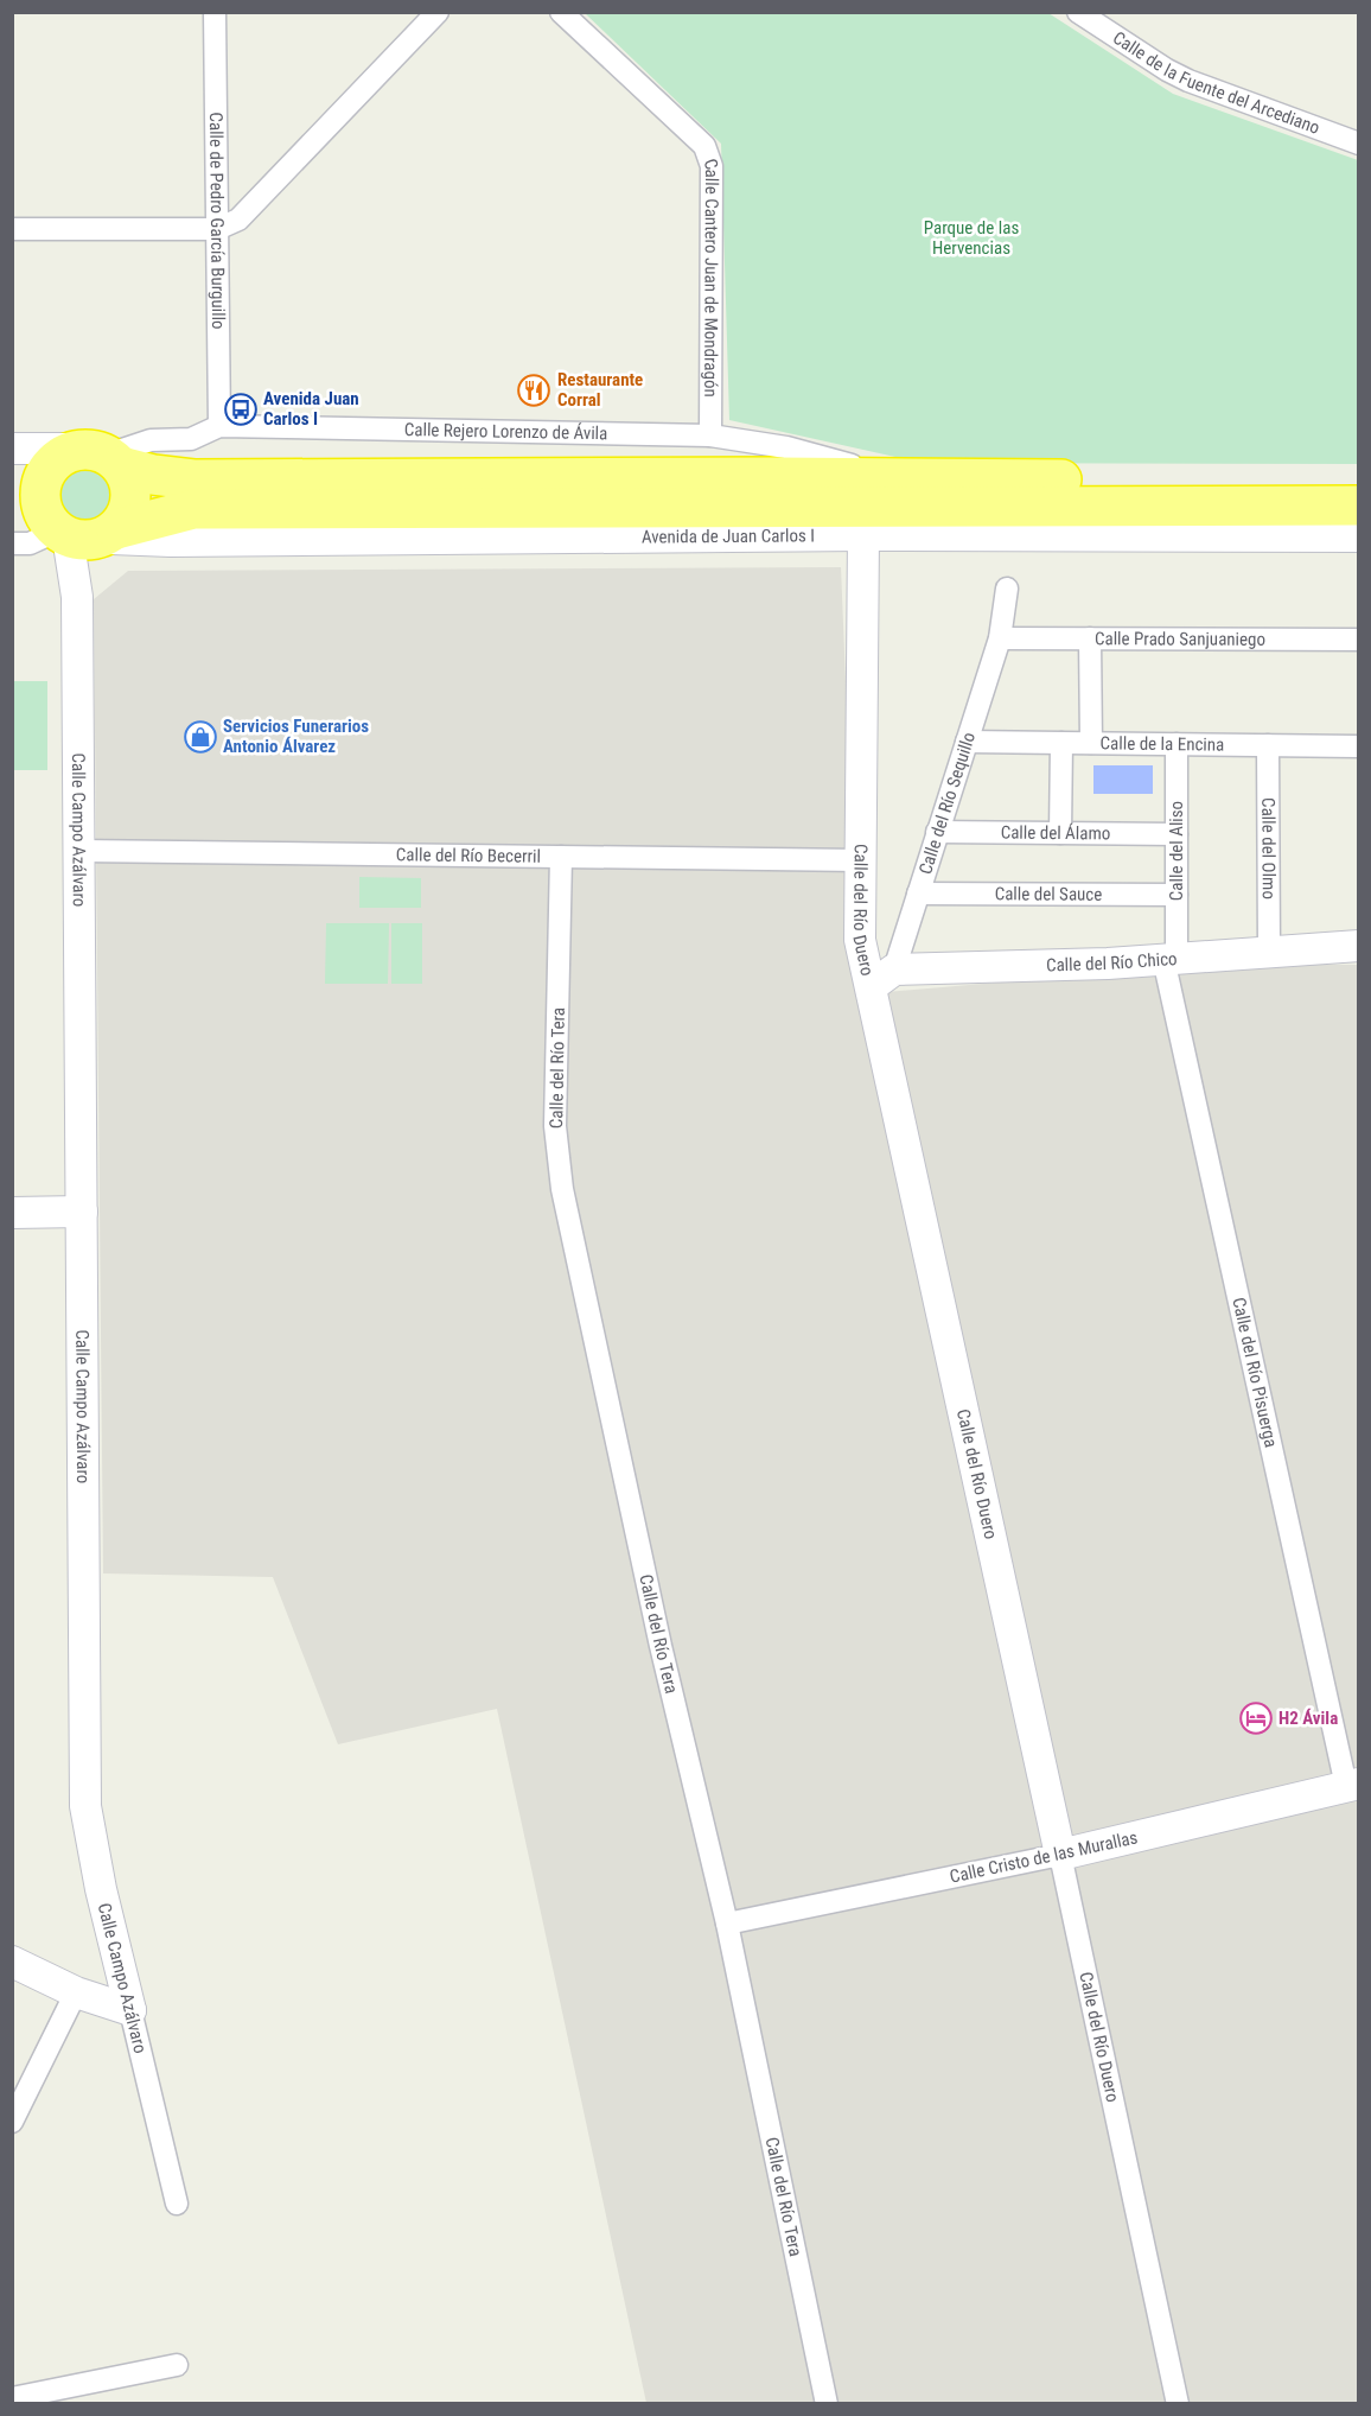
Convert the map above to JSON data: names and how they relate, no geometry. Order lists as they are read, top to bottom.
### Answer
{
  "streets": {
    "highway": ["Avenida de Juan Carlos I"],
    "street": [
      "Calle de la Fuente del Arcediano",
      "Calle de Pedro García Burguillo",
      "Calle Cantero Juan de Mondragón",
      "Calle Rejero Lorenzo de Ávila",
      "Calle Prado Sanjuaniego",
      "Calle de la Encina",
      "Calle del Río Sequillo",
      "Calle Campo Azálvaro",
      "Calle del Álamo",
      "Calle del Olmo",
      "Calle del Aliso",
      "Calle del Río Becerril",
      "Calle del Sauce",
      "Calle del Río Duero",
      "Calle del Río Chico",
      "Calle del Río Tera",
      "Calle del Río Pisuerga",
      "Calle Cristo de las Murallas"
    ]
  },
  "crossings": [
    ["Calle de Pedro García Burguillo", "Calle Rejero Lorenzo de Ávila"],
    ["Calle Cantero Juan de Mondragón", "Calle Rejero Lorenzo de Ávila"],
    ["Avenida de Juan Carlos I", "Calle Campo Azálvaro"],
    ["Avenida de Juan Carlos I", "Calle del Río Duero"],
    ["Calle Prado Sanjuaniego", "Calle del Río Sequillo"],
    ["Calle de la Encina", "Calle del Río Sequillo"],
    ["Calle de la Encina", "Calle del Olmo"],
    ["Calle de la Encina", "Calle del Aliso"],
    ["Calle del Río Sequillo", "Calle del Álamo"],
    ["Calle del Río Sequillo", "Calle del Sauce"],
    ["Calle del Río Sequillo", "Calle del Río Duero"],
    ["Calle del Río Sequillo", "Calle del Río Chico"],
    ["Calle Campo Azálvaro", "Calle del Río Becerril"],
    ["Calle del Álamo", "Calle del Aliso"],
    ["Calle del Olmo", "Calle del Río Chico"],
    ["Calle del Aliso", "Calle del Sauce"],
    ["Calle del Aliso", "Calle del Río Chico"],
    ["Calle del Aliso", "Calle del Río Pisuerga"],
    ["Calle del Río Becerril", "Calle del Río Duero"],
    ["Calle del Río Becerril", "Calle del Río Tera"],
    ["Calle del Río Duero", "Calle del Río Chico"],
    ["Calle del Río Duero", "Calle Cristo de las Murallas"],
    ["Calle del Río Chico", "Calle del Río Pisuerga"],
    ["Calle del Río Tera", "Calle Cristo de las Murallas"],
    ["Calle del Río Pisuerga", "Calle Cristo de las Murallas"]
  ],
  "parks": ["Parque de las Hervencias"],
  "places": {
    "restaurant": ["Restaurante Corral"],
    "bus stop": ["Avenida Juan Carlos I"],
    "shop": ["Servicios Funerarios Antonio Álvarez"],
    "hotel": ["H2 Ávila"]
  }
}
